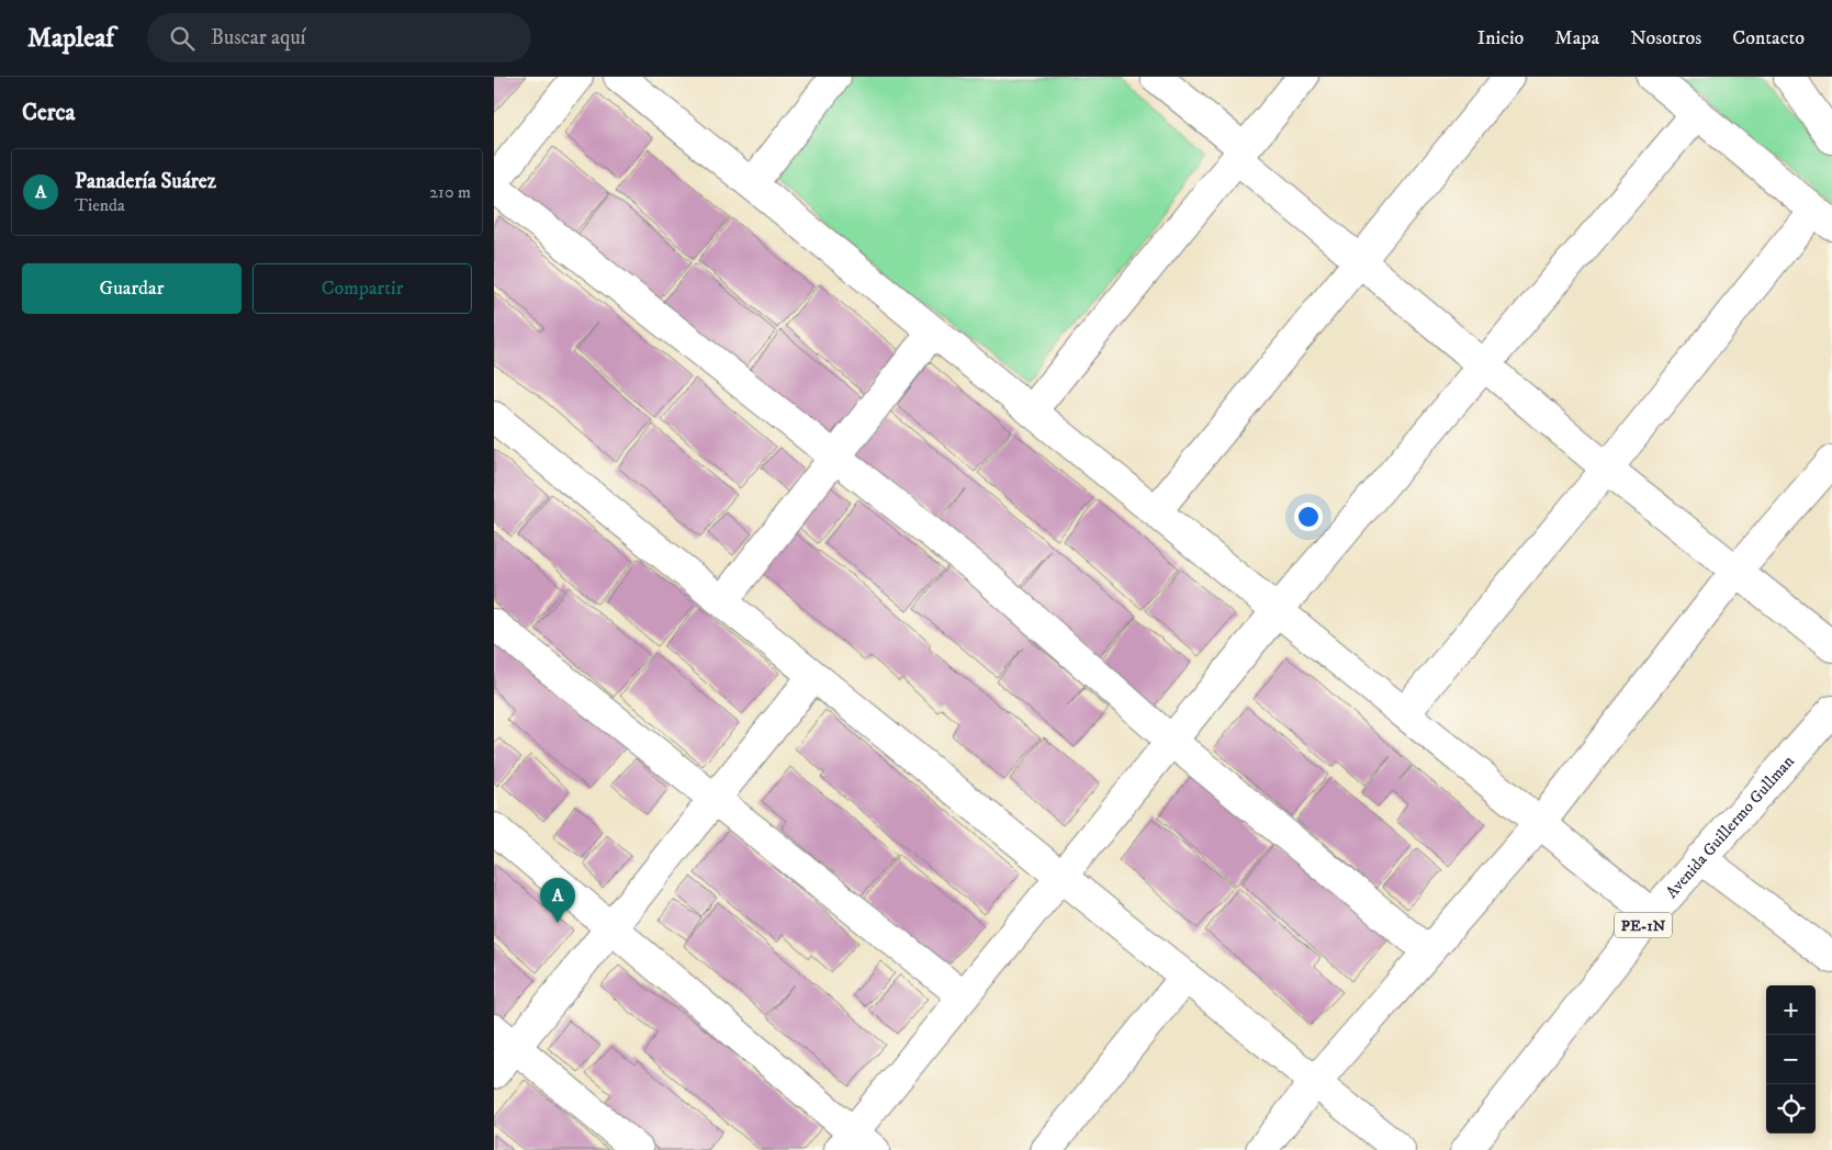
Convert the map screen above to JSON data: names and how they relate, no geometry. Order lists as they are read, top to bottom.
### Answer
{
  "streets": {
    "street": ["Avenida Guillermo Gullman", "PE-1N"]
  },
  "page": {
    "header": "Mapleaf",
    "search": "Buscar aquí",
    "nav": [
      "Inicio",
      "Mapa",
      "Nosotros",
      "Contacto"
    ],
    "heading": "Cerca",
    "list": [
      {
        "mark": "A",
        "name": "Panadería Suárez",
        "note": "Tienda",
        "value": "210 m"
      }
    ],
    "buttons": ["Guardar", "Compartir"],
    "pins": "A",
    "map_buttons": ["+", "−"]
  }
}
